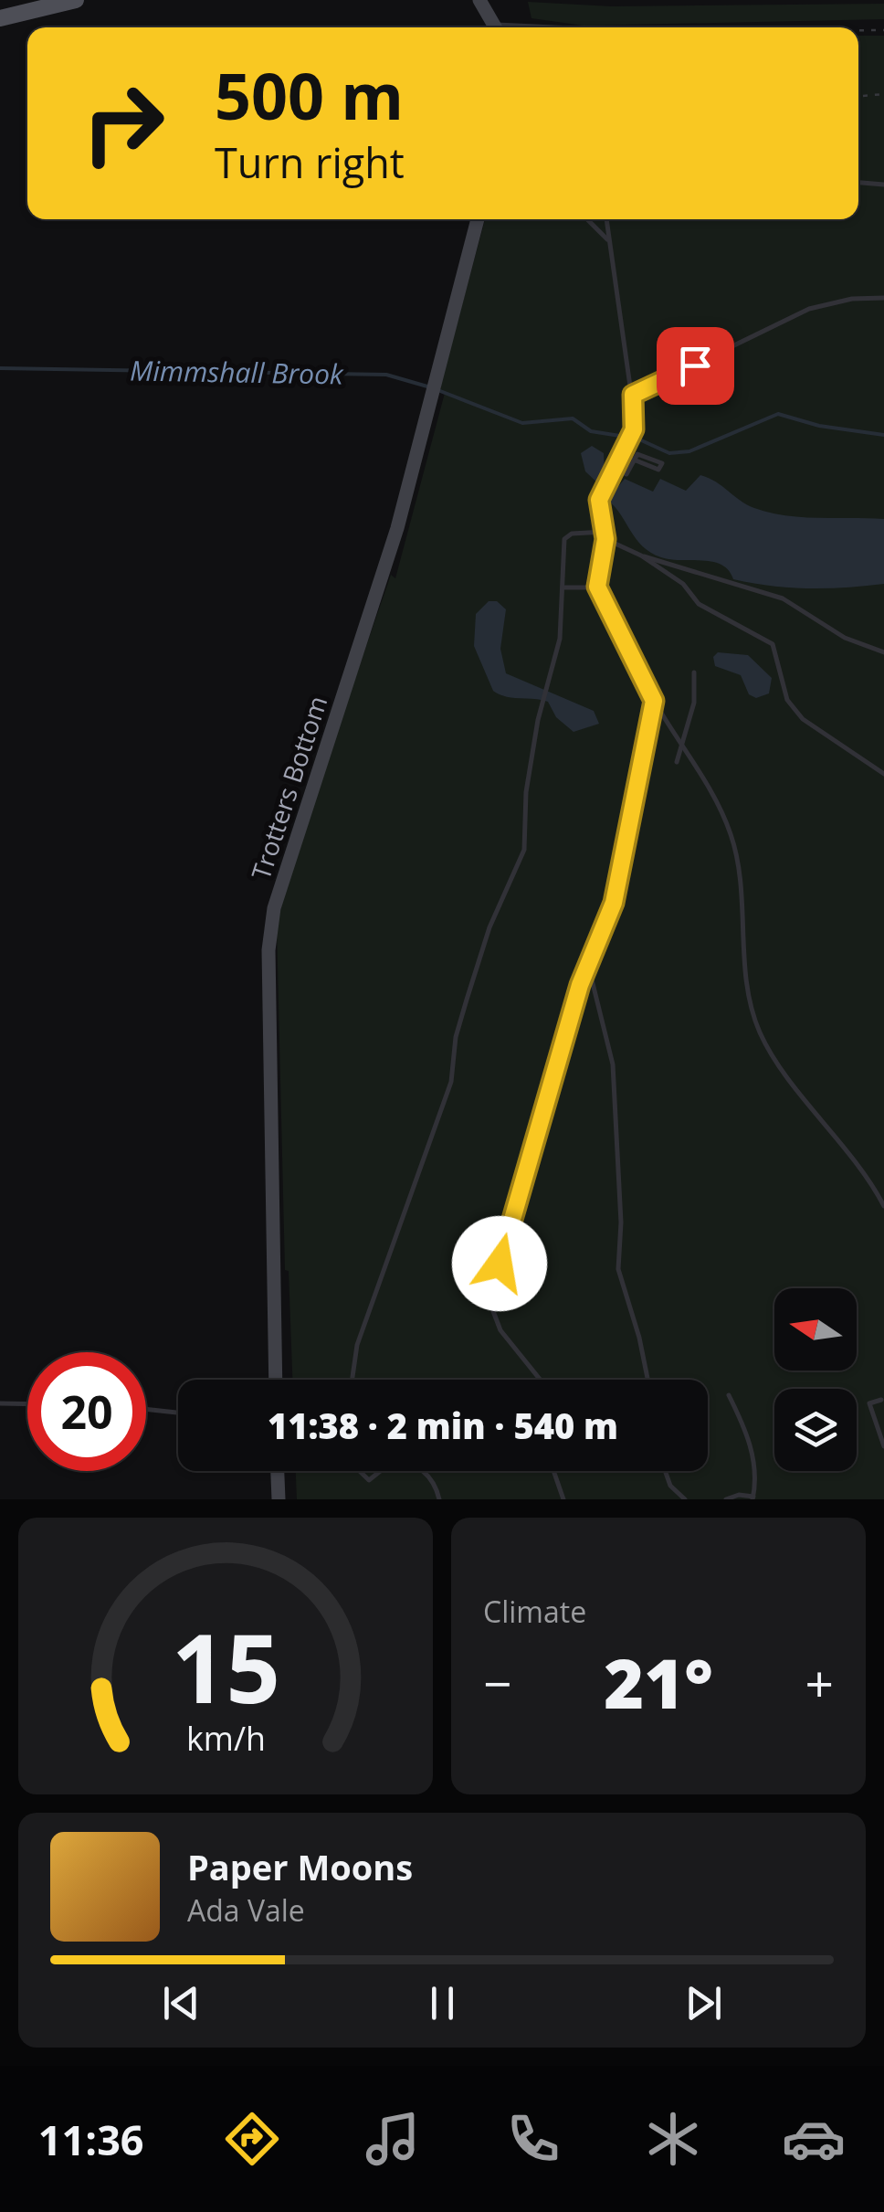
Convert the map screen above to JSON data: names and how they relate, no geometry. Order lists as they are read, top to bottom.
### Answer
{
  "streets": {
    "street": ["Trotters Bottom"]
  },
  "water": ["Mimmshall Brook"],
  "north": "left",
  "page": {
    "turn": ["500 m", "Turn right"],
    "limit": "20",
    "trip": "11:38 · 2 min · 540 m",
    "tile": "Climate",
    "heat": ["−", "21°", "+"],
    "song": ["Paper Moons", "Ada Vale"],
    "tabs": "11:36",
    "gauge": ["15", "km/h"]
  }
}
